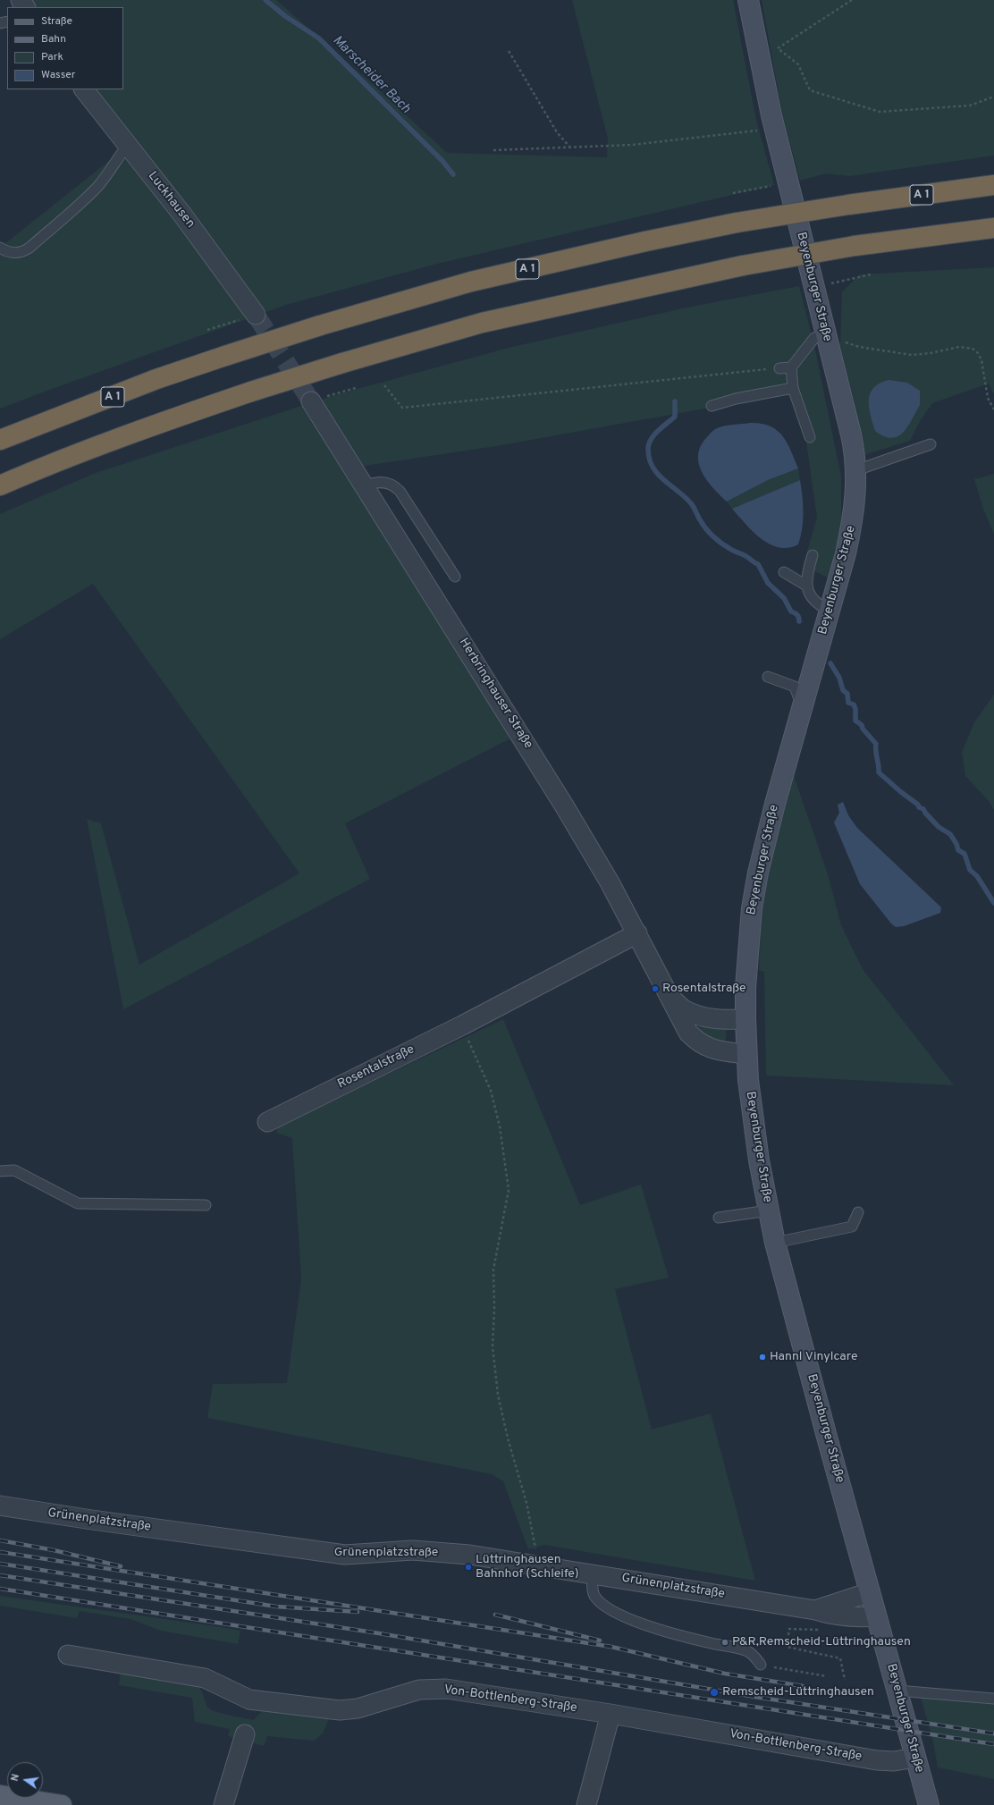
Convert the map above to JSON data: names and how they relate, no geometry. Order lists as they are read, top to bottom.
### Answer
{
  "streets": {
    "highway": ["A 1"],
    "main road": ["Beyenburger Straße"],
    "street": [
      "Luckhausen",
      "Herbringhauser Straße",
      "Rosentalstraße",
      "Grünenplatzstraße",
      "Von-Bottlenberg-Straße"
    ]
  },
  "crossings": [
    ["Beyenburger Straße", "Herbringhauser Straße"],
    ["Beyenburger Straße", "Grünenplatzstraße"],
    ["Beyenburger Straße", "Von-Bottlenberg-Straße"],
    ["Herbringhauser Straße", "Rosentalstraße"]
  ],
  "water": ["Marscheider Bach"],
  "places": [
    "Rosentalstraße",
    "Hannl Vinylcare",
    "Lüttringhausen Bahnhof (Schleife)",
    "P&R,Remscheid-Lüttringhausen",
    "Remscheid-Lüttringhausen"
  ],
  "legend": [
    "Straße",
    "Bahn",
    "Park",
    "Wasser"
  ],
  "north": "left"
}
